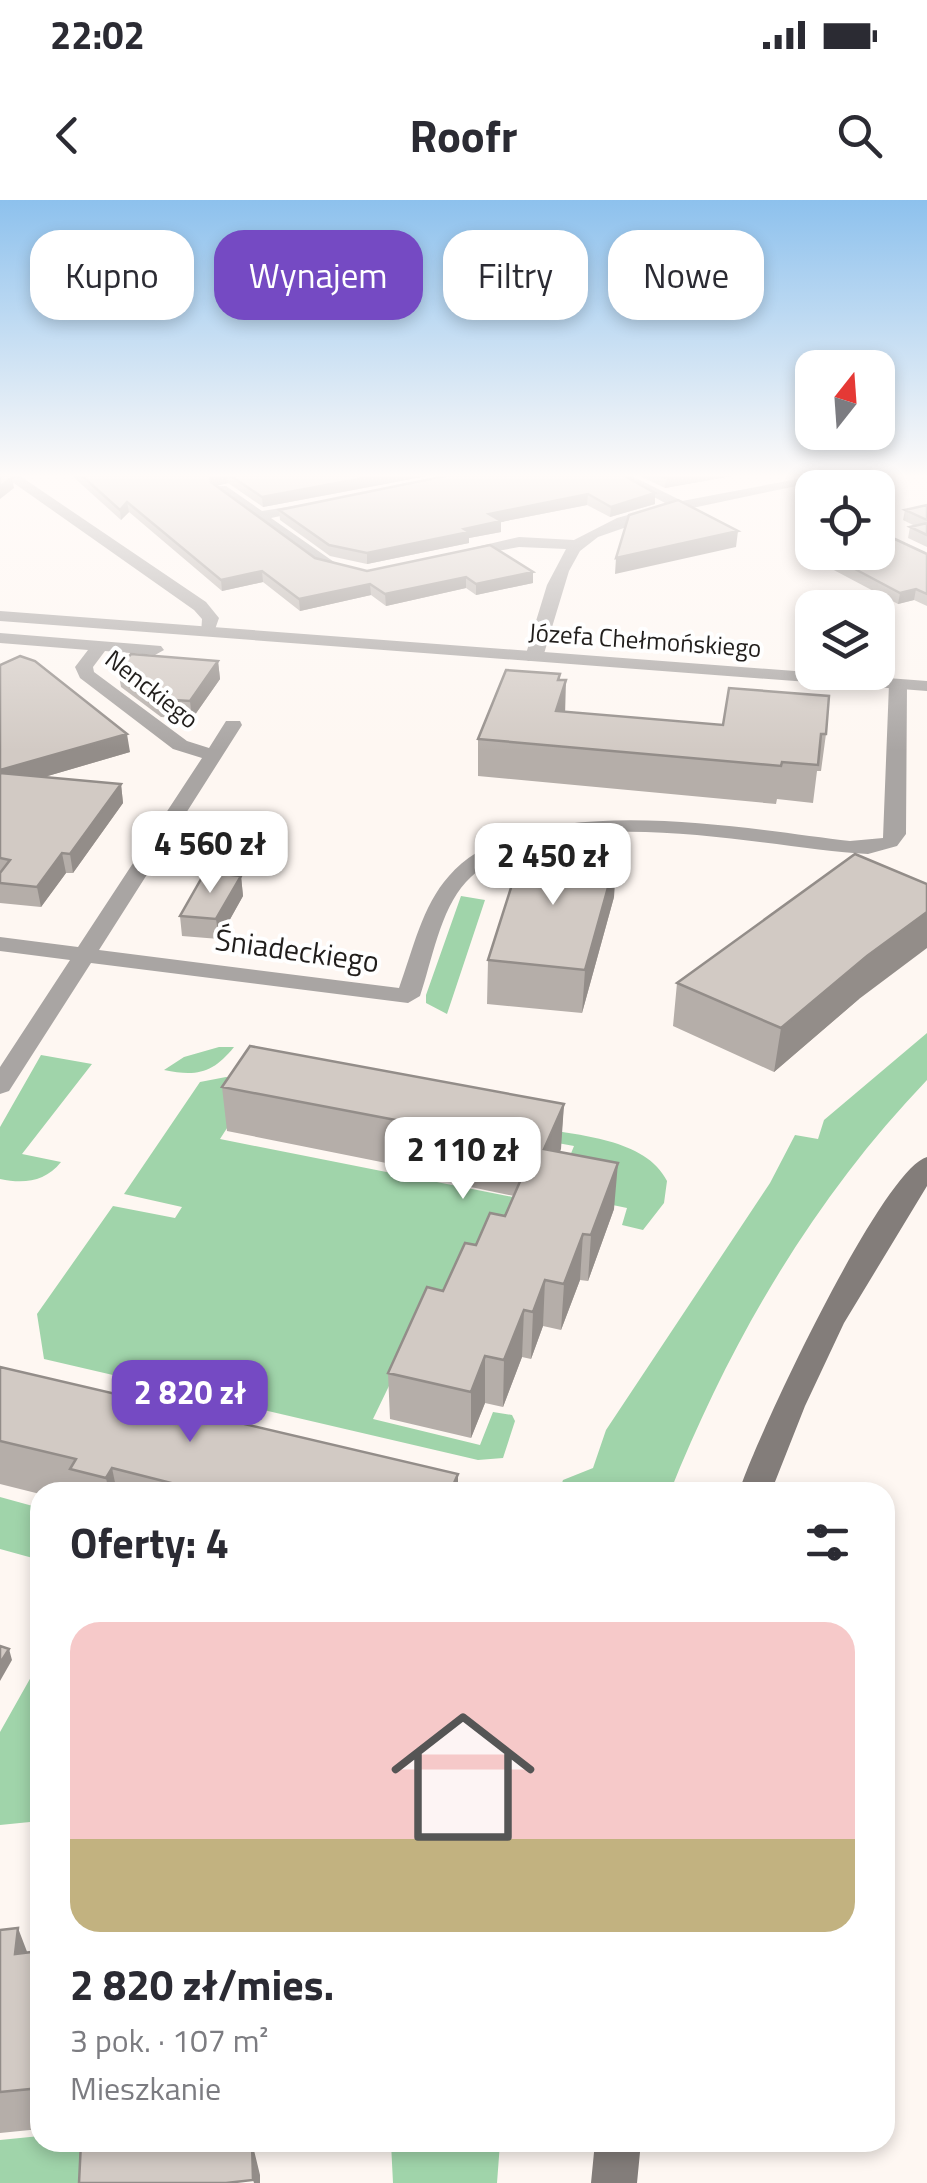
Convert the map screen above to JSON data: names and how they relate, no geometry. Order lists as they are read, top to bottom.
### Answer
{
  "streets": {
    "street": ["Józefa Chełmońskiego", "Nenckiego", "Śniadeckiego"]
  },
  "crossings": [
    ["Józefa Chełmońskiego", "Śniadeckiego"]
  ],
  "north": "top",
  "page": {
    "status": "22:02",
    "header": "Roofr",
    "chip": [
      "Kupno",
      "Wynajem",
      "Filtry",
      "Nowe"
    ],
    "price": [
      "4 560 zł",
      "2 450 zł",
      "2 110 zł",
      "2 820 zł"
    ],
    "heading": "Oferty: 4",
    "list": [
      {
        "name": "2 820 zł/mies.",
        "note": "3 pok. · 107 m² · Mieszkanie"
      }
    ]
  }
}
